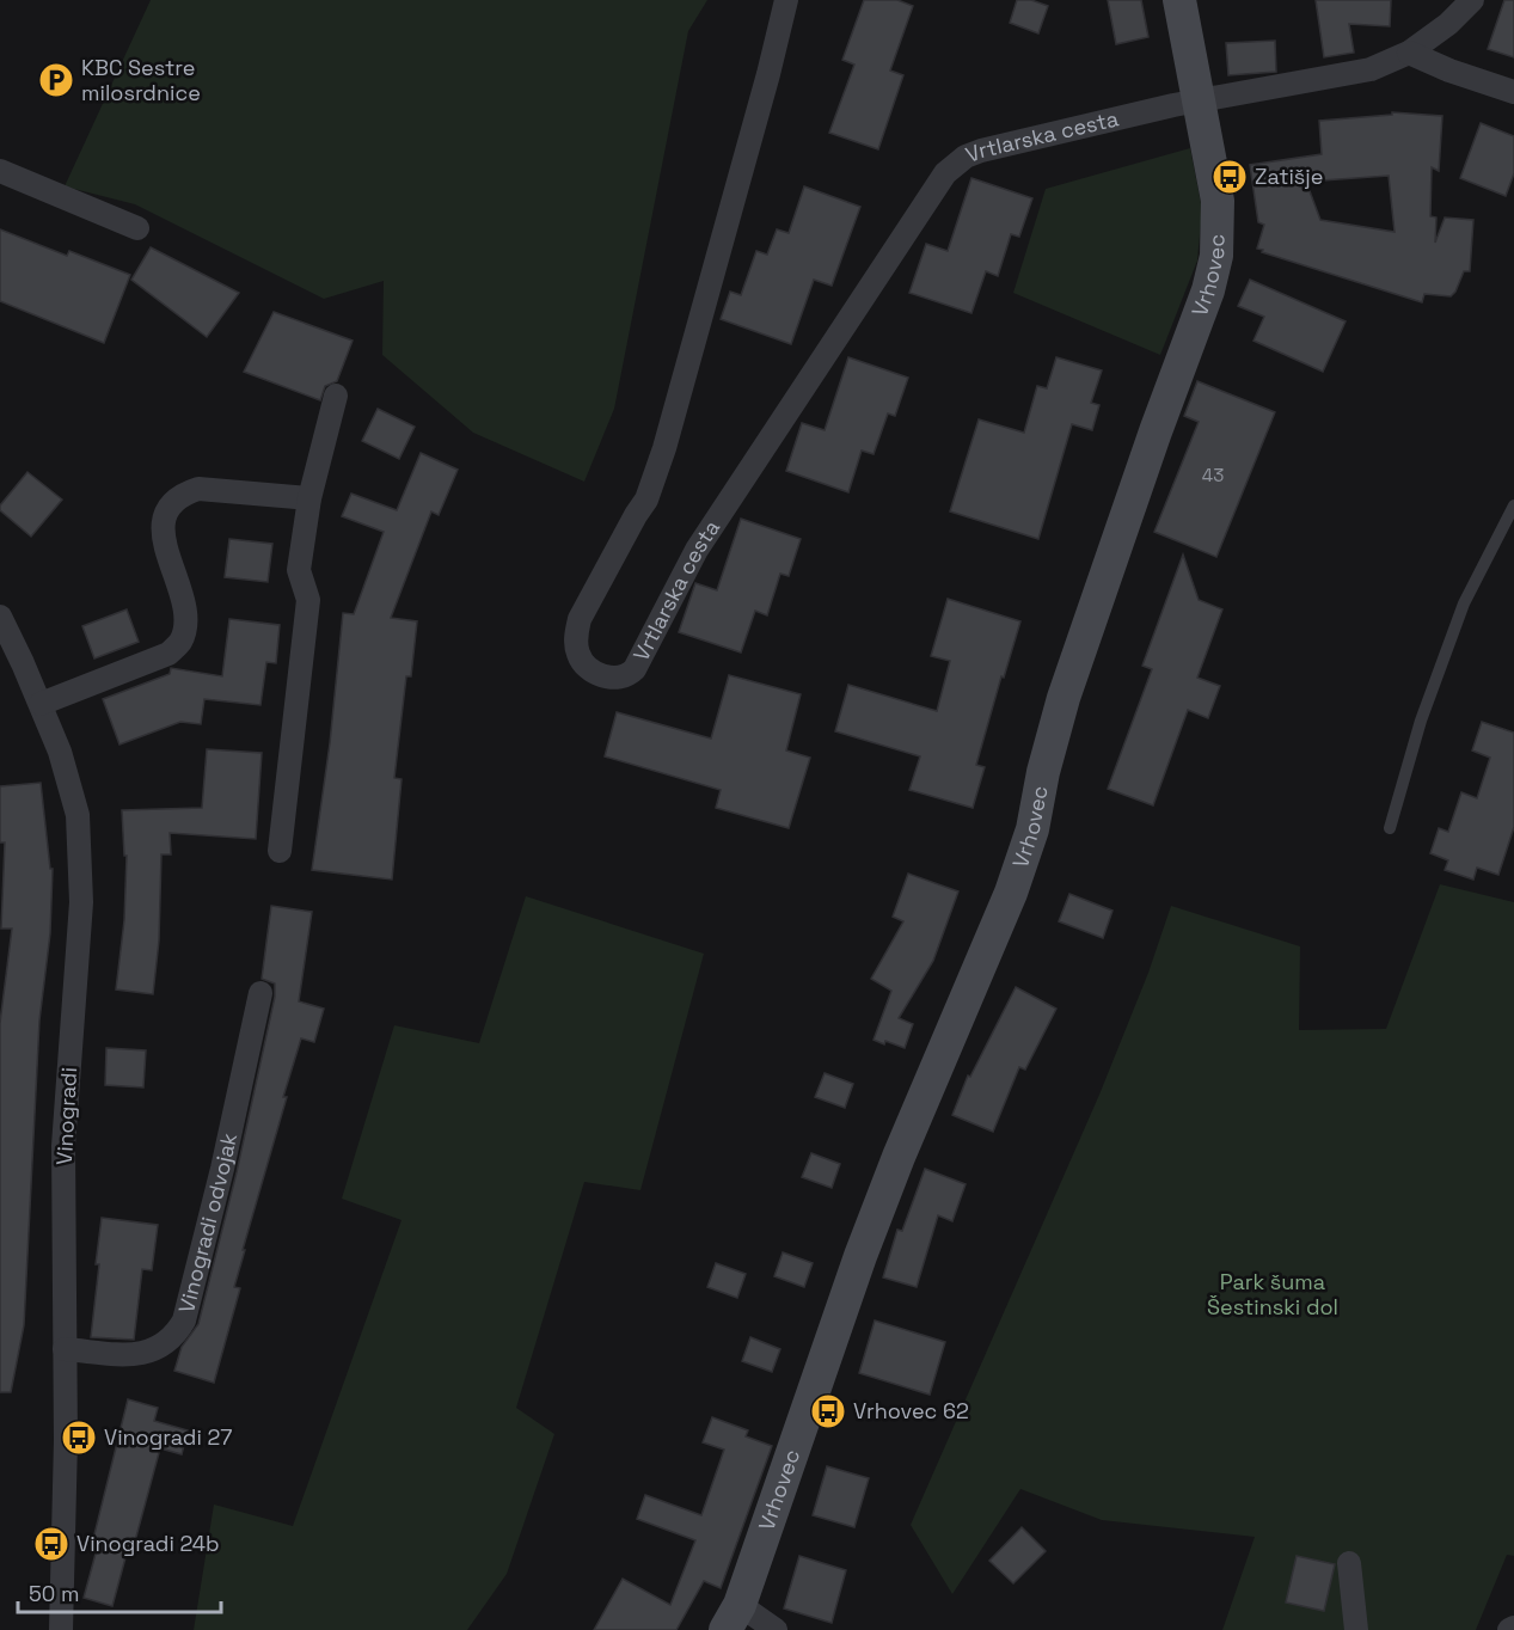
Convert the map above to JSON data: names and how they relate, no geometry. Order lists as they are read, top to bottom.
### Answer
{
  "streets": {
    "street": [
      "Vrtlarska cesta",
      "Vrhovec",
      "Vinogradi",
      "Vinogradi odvojak"
    ]
  },
  "crossings": [
    ["Vrtlarska cesta", "Vrhovec"],
    ["Vinogradi", "Vinogradi odvojak"]
  ],
  "parks": ["Park šuma Šestinski dol"],
  "places": {
    "parking": ["KBC Sestre milosrdnice"],
    "bus stop": [
      "Zatišje",
      "Vrhovec 62",
      "Vinogradi 27",
      "Vinogradi 24b"
    ]
  },
  "house_numbers": ["43"],
  "scale_bar": "50 m"
}
